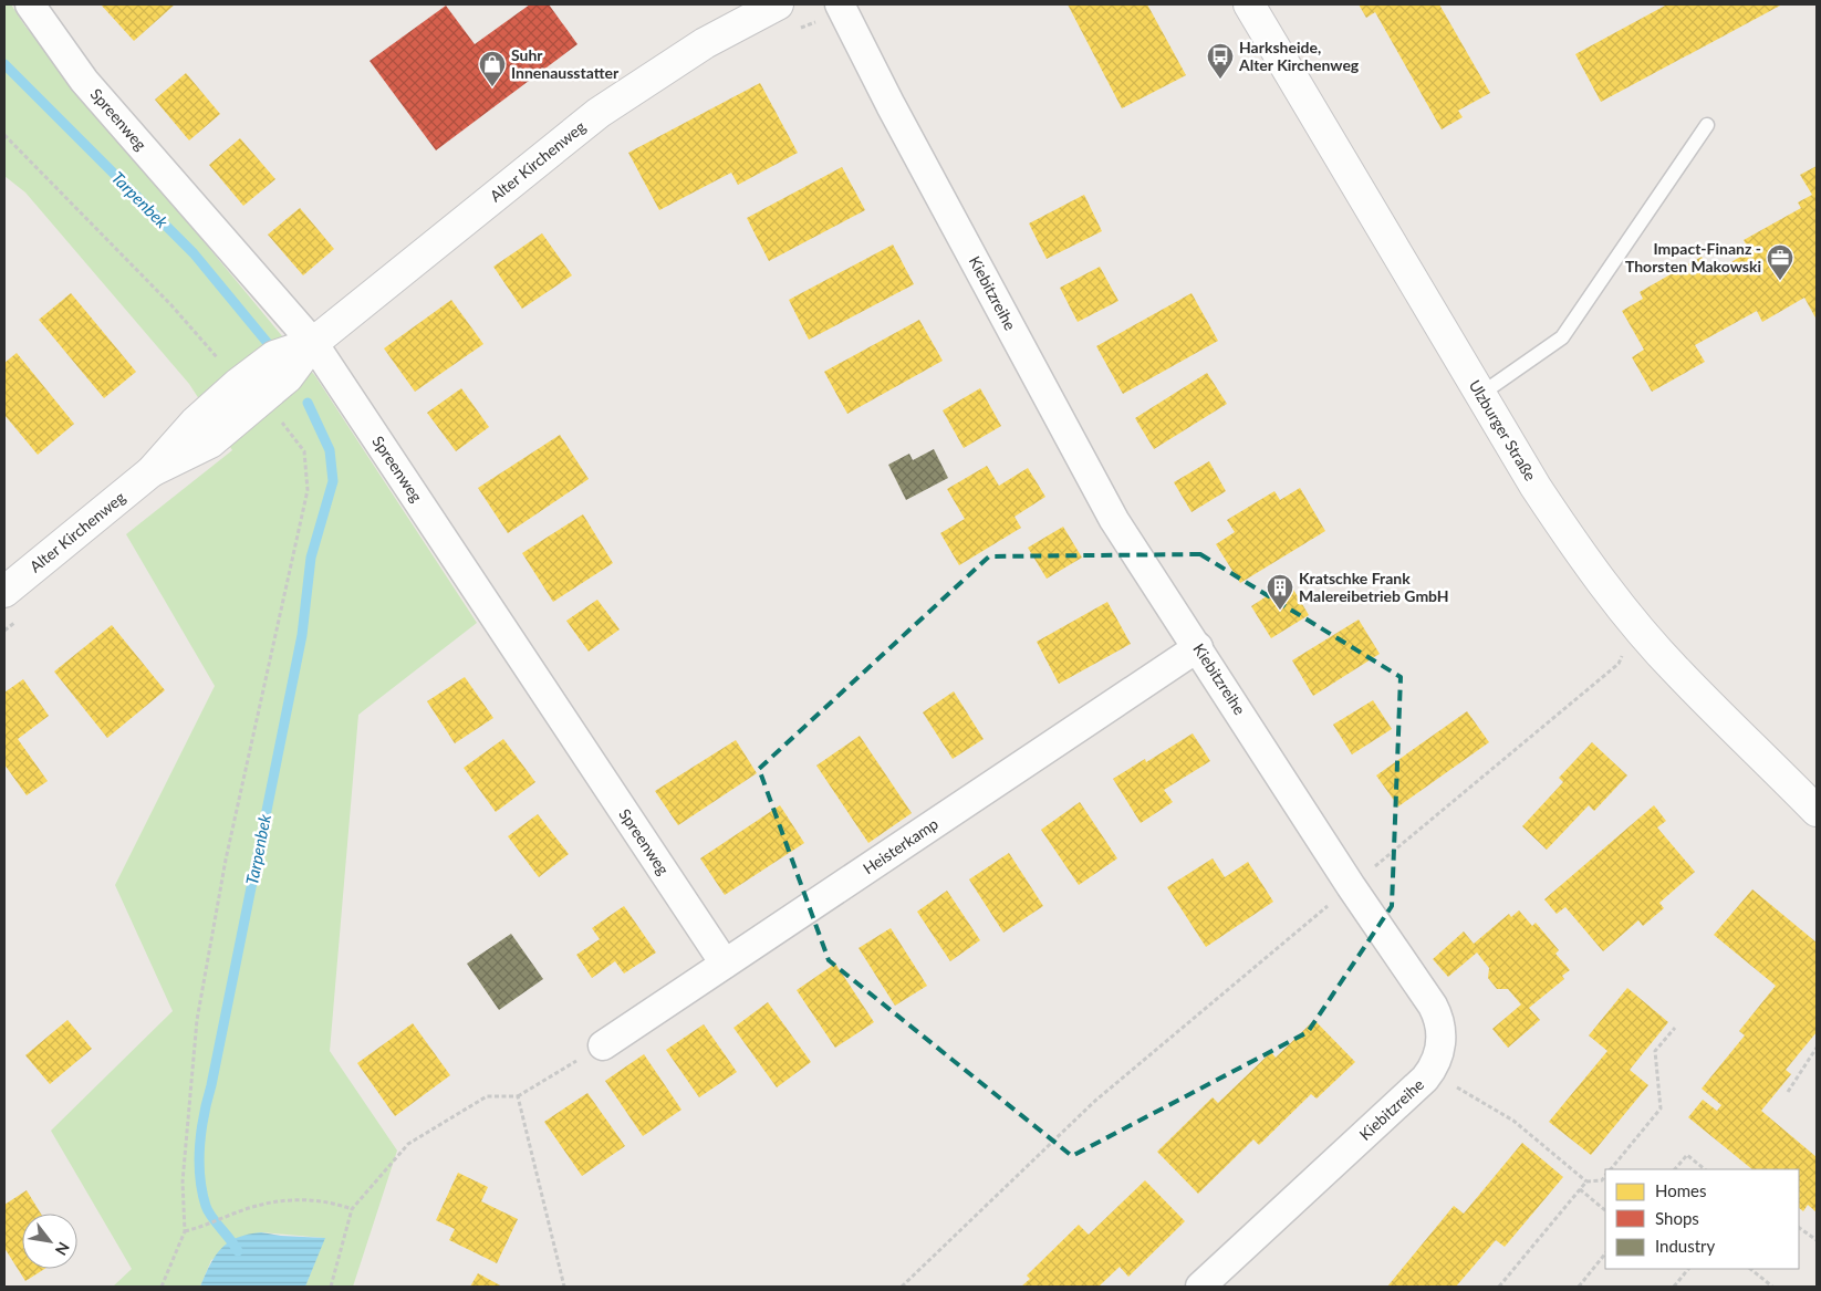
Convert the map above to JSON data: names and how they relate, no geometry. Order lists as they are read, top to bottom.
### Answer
{
  "streets": {
    "main road": ["Alter Kirchenweg", "Ulzburger Straße"],
    "street": ["Spreenweg", "Kiebitzreihe", "Heisterkamp"]
  },
  "crossings": [
    ["Spreenweg", "Alter Kirchenweg"],
    ["Spreenweg", "Heisterkamp"],
    ["Kiebitzreihe", "Heisterkamp"]
  ],
  "water": ["Tarpenbek"],
  "places": {
    "bus stop": ["Harksheide, Alter Kirchenweg"],
    "shop": ["Suhr Innenausstatter"],
    "office": ["Impact-Finanz - Thorsten Makowski"],
    "building": ["Kratschke Frank Malereibetrieb GmbH"]
  },
  "legend": ["Homes", "Shops", "Industry"],
  "north": "bottom right"
}
